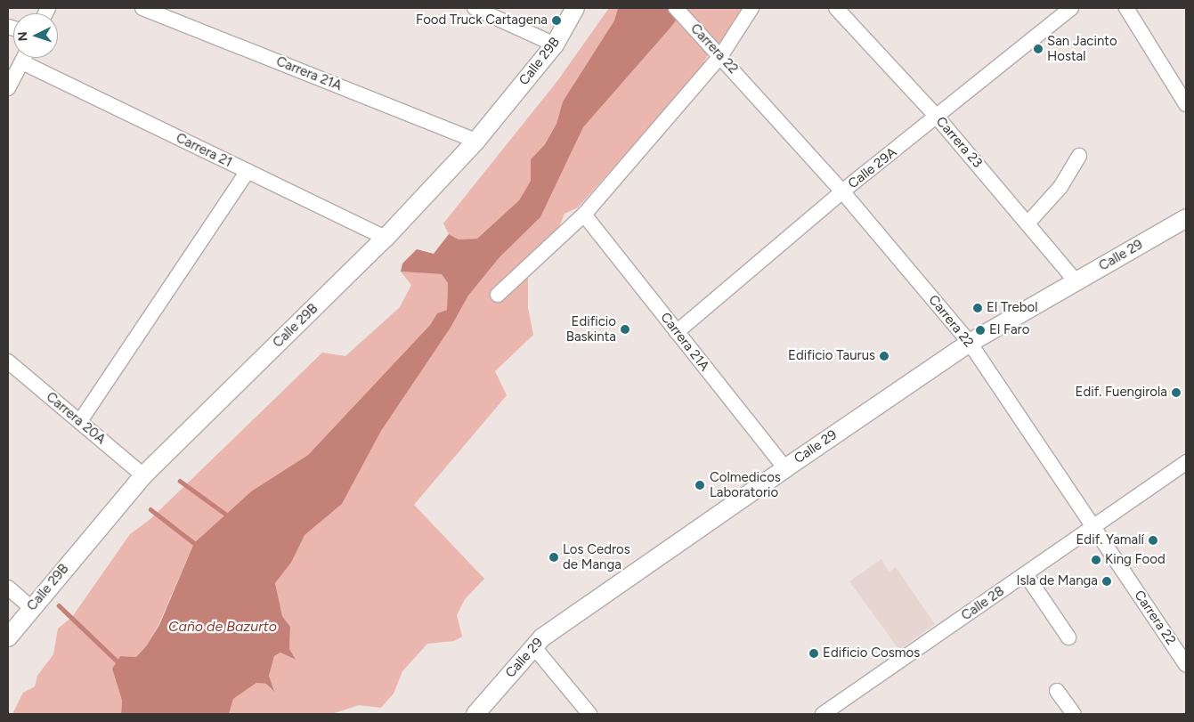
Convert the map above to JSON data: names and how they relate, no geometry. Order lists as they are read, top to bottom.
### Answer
{
  "streets": {
    "main road": ["Calle 29B", "Calle 29"],
    "street": [
      "Carrera 22",
      "Carrera 21A",
      "Carrera 23",
      "Carrera 21",
      "Calle 29A",
      "Carrera 20A",
      "Calle 28"
    ]
  },
  "crossings": [
    ["Carrera 22", "Calle 29A"],
    ["Carrera 22", "Calle 29"],
    ["Carrera 22", "Calle 28"],
    ["Calle 29B", "Carrera 21A"],
    ["Calle 29B", "Carrera 21"],
    ["Calle 29B", "Carrera 20A"],
    ["Carrera 21A", "Calle 29A"],
    ["Carrera 21A", "Calle 29"],
    ["Carrera 23", "Calle 29A"],
    ["Carrera 23", "Calle 29"]
  ],
  "water": ["Caño de Bazurto"],
  "places": [
    "Food Truck Cartagena",
    "San Jacinto Hostal",
    "El Trebol",
    "Edificio Baskinta",
    "El Faro",
    "Edificio Taurus",
    "Edif. Fuengirola",
    "Colmedicos Laboratorio",
    "Edif. Yamalí",
    "Los Cedros de Manga",
    "King Food",
    "Isla de Manga",
    "Edificio Cosmos"
  ],
  "north": "left"
}
